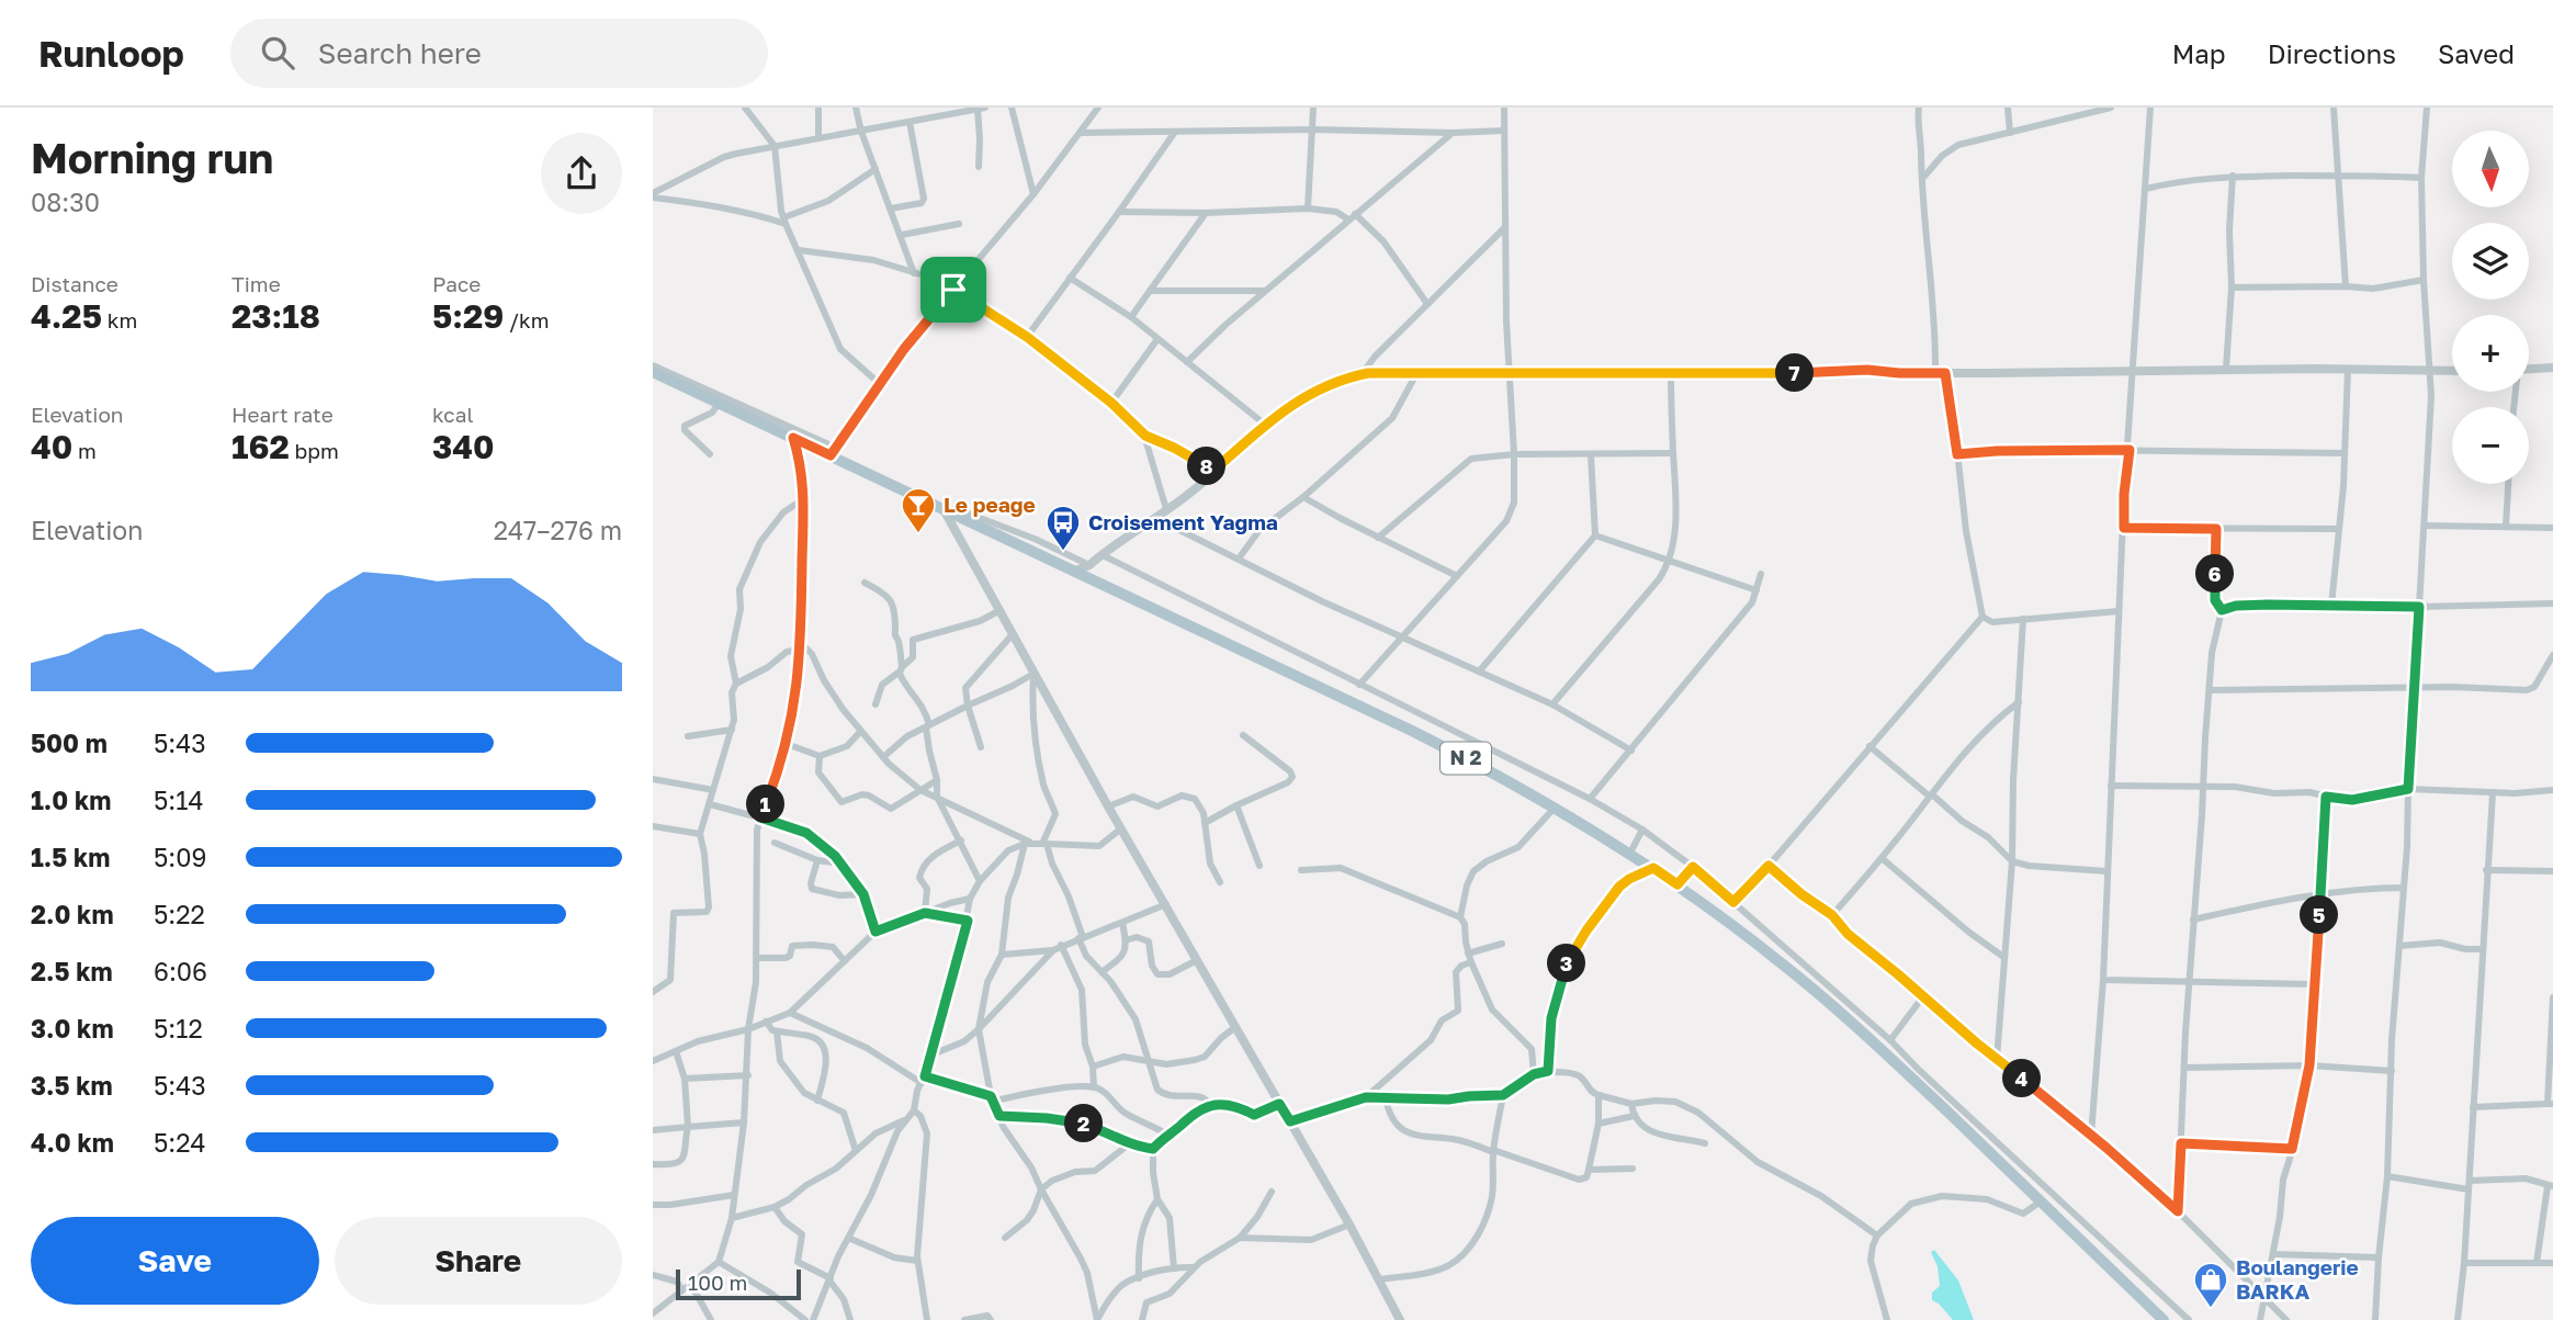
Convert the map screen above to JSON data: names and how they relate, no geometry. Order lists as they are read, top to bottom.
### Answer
{
  "streets": {
    "main road": ["N 2"]
  },
  "places": {
    "bar": ["Le peage"],
    "bus stop": ["Croisement Yagma"],
    "shop": ["Boulangerie BARKA"]
  },
  "scale_bar": "100 m",
  "north": "bottom",
  "page": {
    "header": "Runloop",
    "search": "Search here",
    "nav": ["Map", "Directions", "Saved"],
    "heading": ["Morning run", "08:30"],
    "map_buttons": ["+", "−"],
    "stats": [
      ["Distance", "4.25 km"],
      ["Time", "23:18"],
      ["Pace", "5:29 /km"],
      ["Elevation", "40 m"],
      ["Heart rate", "162 bpm"],
      ["kcal", "340"]
    ],
    "pins": [
      "7",
      "8",
      "6",
      "1",
      "5",
      "3",
      "4",
      "2"
    ],
    "chart": ["Elevation", "247–276 m"],
    "list": [
      {
        "name": "500 m",
        "note": "5:43"
      },
      {
        "name": "1.0 km",
        "note": "5:14"
      },
      {
        "name": "1.5 km",
        "note": "5:09"
      },
      {
        "name": "2.0 km",
        "note": "5:22"
      },
      {
        "name": "2.5 km",
        "note": "6:06"
      },
      {
        "name": "3.0 km",
        "note": "5:12"
      },
      {
        "name": "3.5 km",
        "note": "5:43"
      },
      {
        "name": "4.0 km",
        "note": "5:24"
      }
    ],
    "buttons": ["Save", "Share"],
    "scale": "100 m"
  }
}
